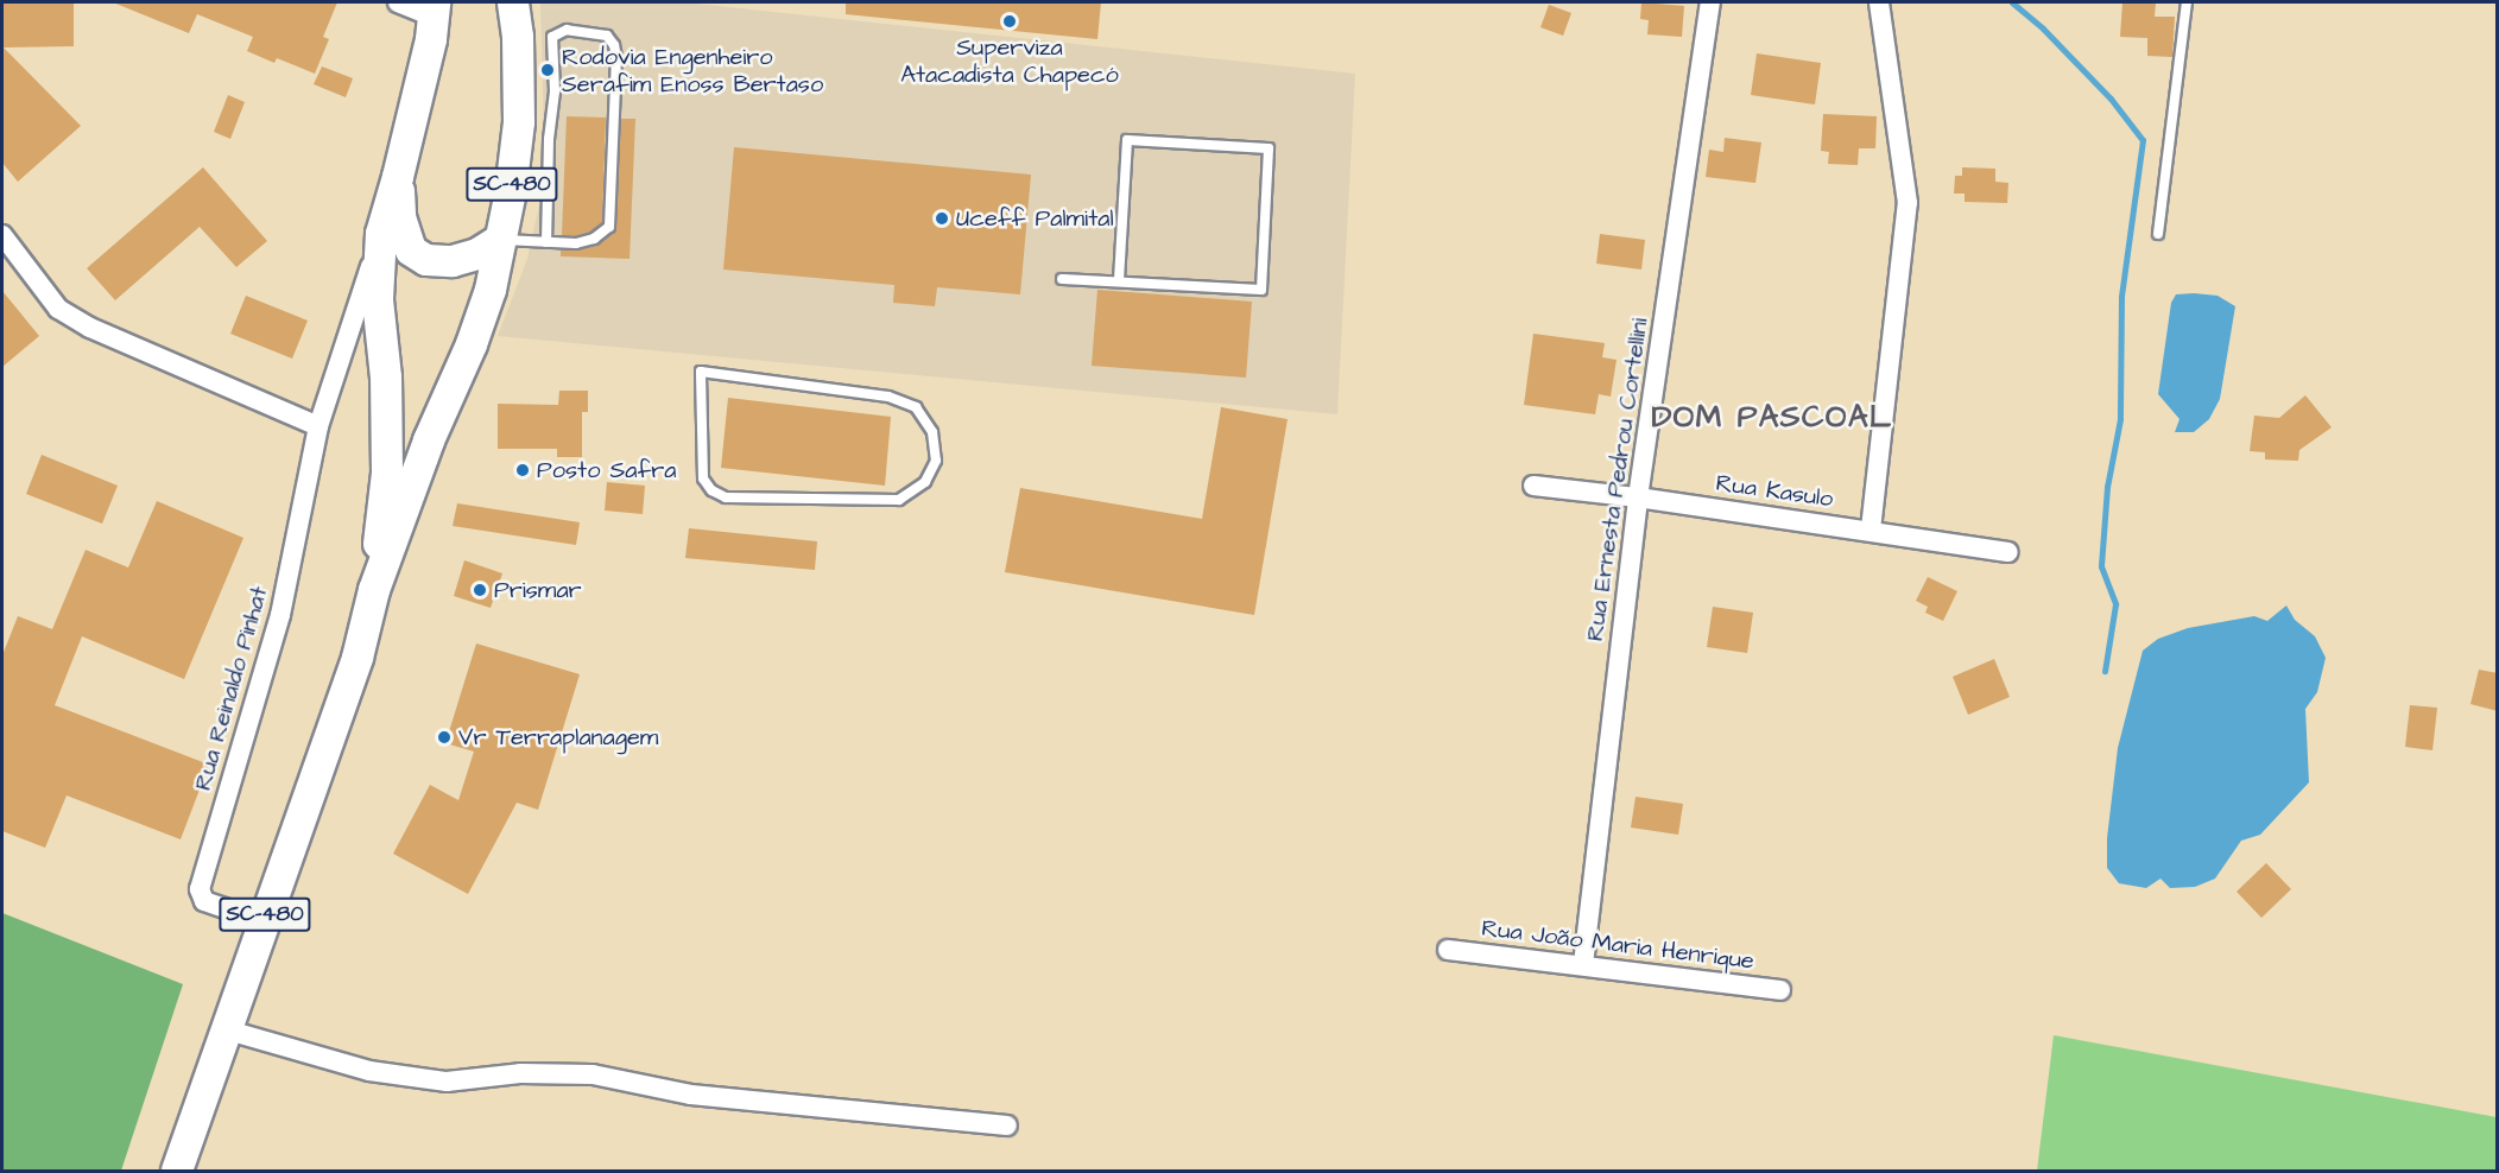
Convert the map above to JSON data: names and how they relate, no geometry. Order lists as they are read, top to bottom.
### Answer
{
  "streets": {
    "main road": ["SC-480"],
    "street": [
      "Rua Ernesta Pedrou Cortellini",
      "Rua Kasulo",
      "Rua Reinaldo Pinhat",
      "Rua João Maria Henrique"
    ]
  },
  "crossings": [
    ["SC-480", "Rua Reinaldo Pinhat"],
    ["Rua Ernesta Pedrou Cortellini", "Rua Kasulo"],
    ["Rua Ernesta Pedrou Cortellini", "Rua João Maria Henrique"]
  ],
  "districts": ["DOM PASCOAL"],
  "places": [
    "Superviza Atacadista Chapecó",
    "Rodovia Engenheiro Serafim Enoss Bertaso",
    "Uceff Palmital",
    "Posto Safra",
    "Prismar",
    "Vr Terraplanagem"
  ]
}
